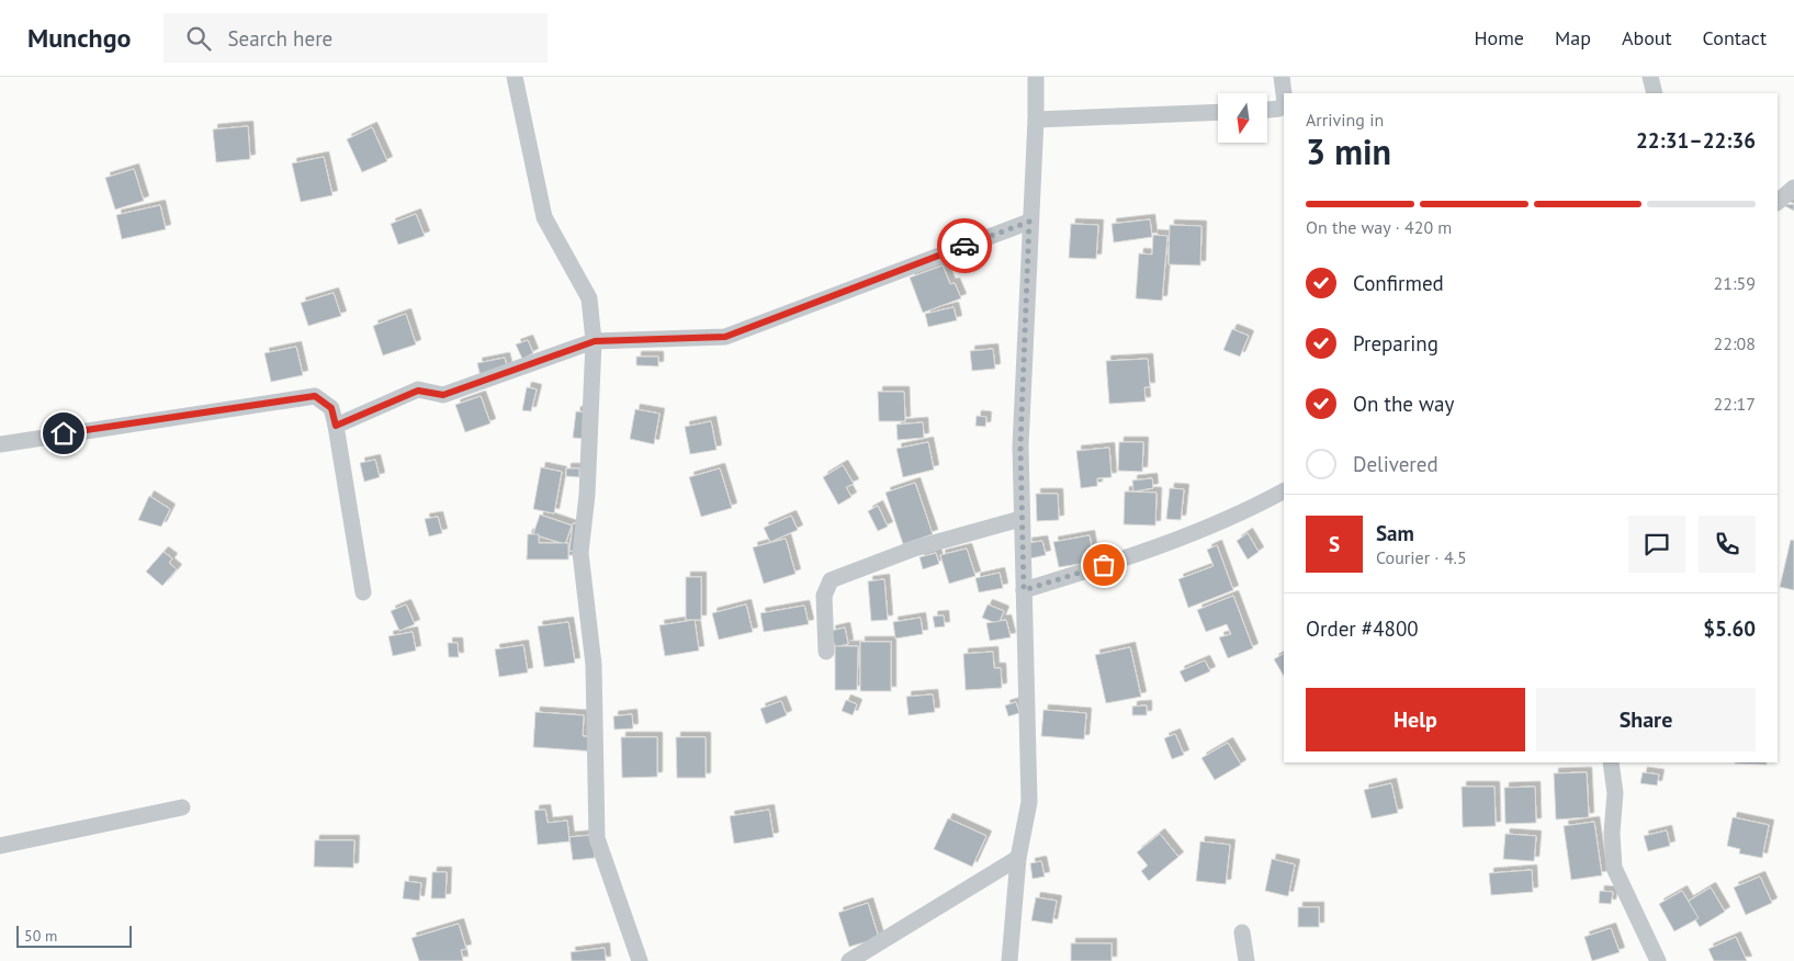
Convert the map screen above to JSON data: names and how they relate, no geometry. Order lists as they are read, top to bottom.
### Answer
{
  "scale_bar": "50 m",
  "north": "bottom",
  "page": {
    "header": "Munchgo",
    "search": "Search here",
    "nav": [
      "Home",
      "Map",
      "About",
      "Contact"
    ],
    "heading": ["3 min", "Arriving in", "22:31–22:36"],
    "panel": [
      "Sam",
      "Courier · 4.5",
      "Order #4800",
      "$5.60"
    ],
    "bar": "On the way · 420 m",
    "list": [
      ["Confirmed", "21:59"],
      ["Preparing", "22:08"],
      ["On the way", "22:17"],
      "Delivered"
    ],
    "round": "S",
    "buttons": ["Help", "Share"],
    "scale": "50 m"
  }
}
